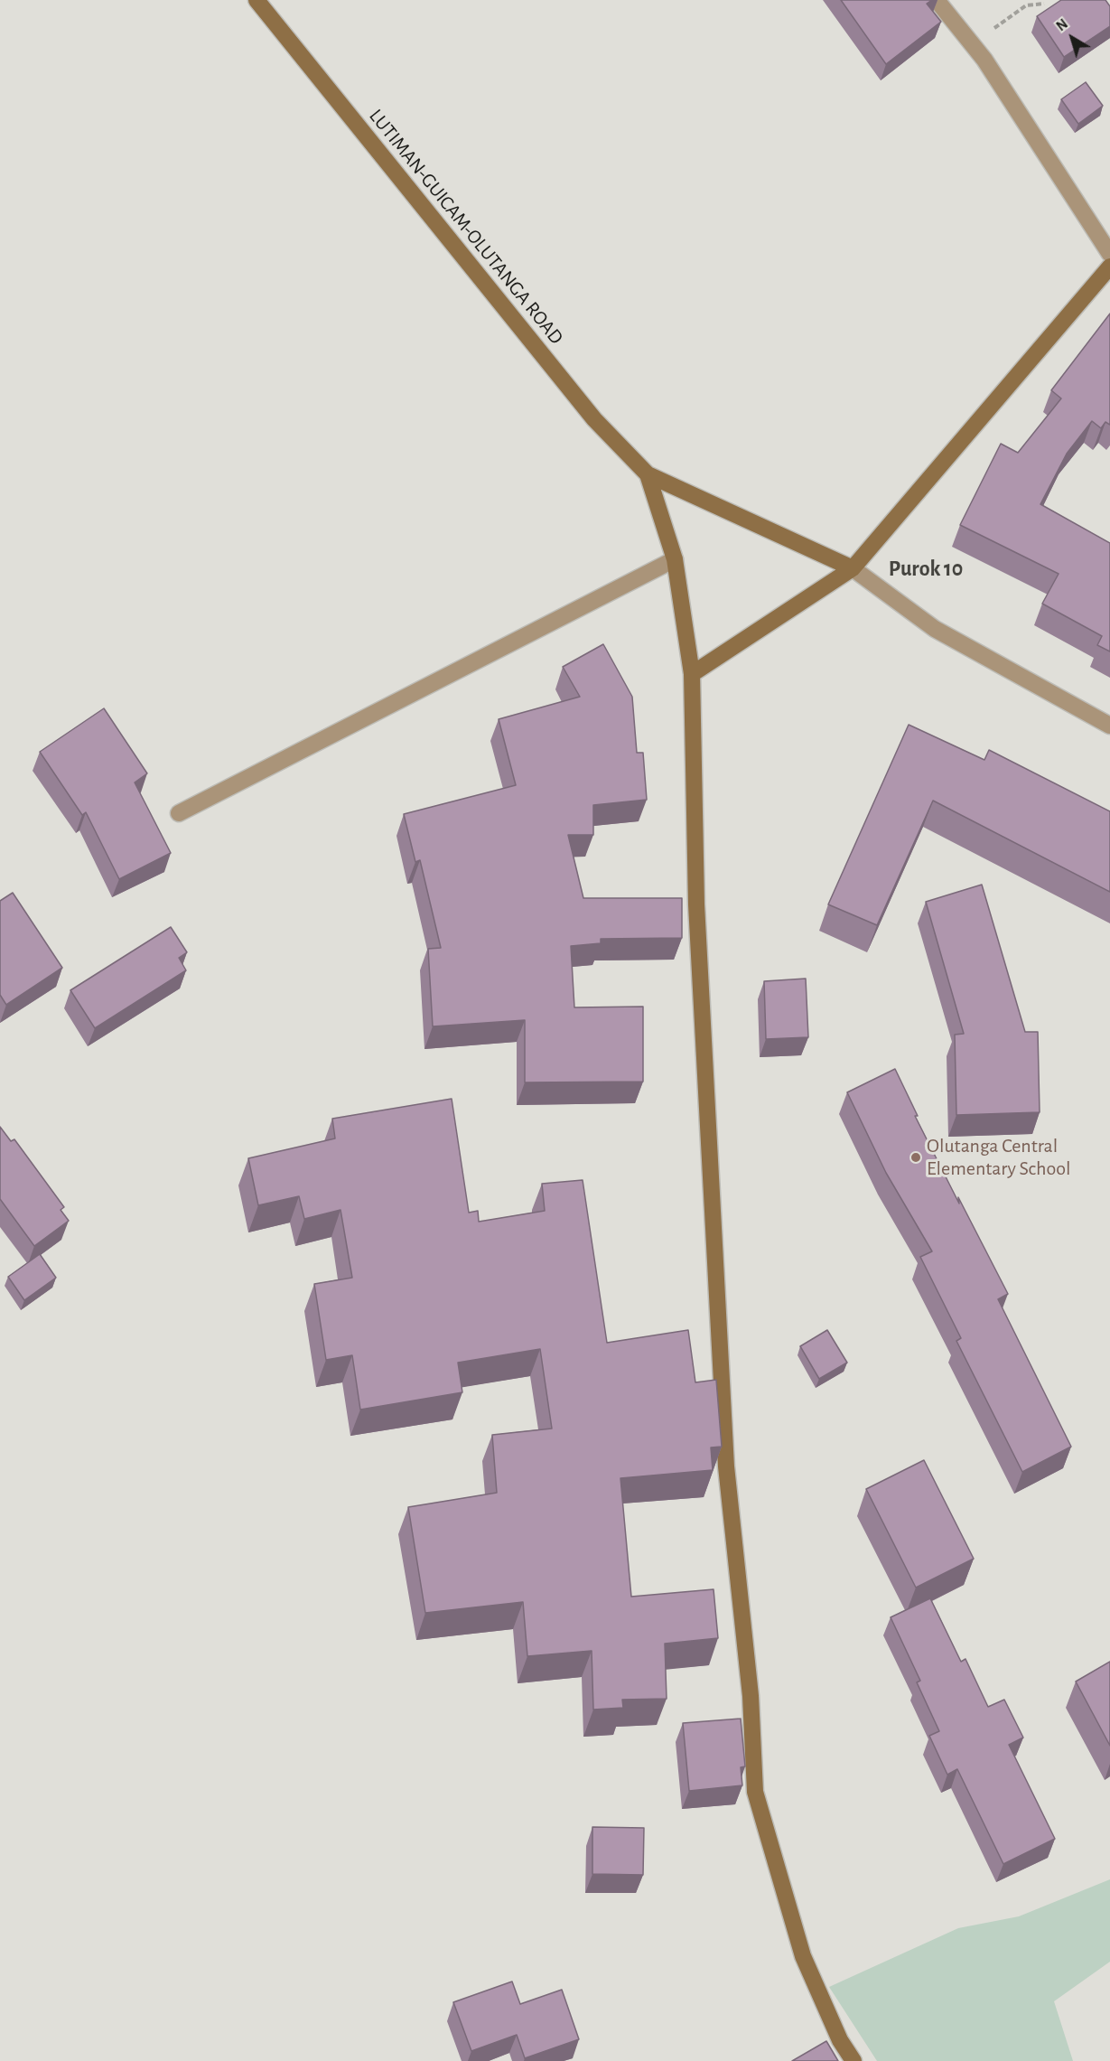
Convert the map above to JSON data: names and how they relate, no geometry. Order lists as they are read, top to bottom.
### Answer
{
  "streets": {
    "main road": ["LUTIMAN-GUICAM-OLUTANGA ROAD"]
  },
  "districts": ["Purok 10"],
  "places": ["Olutanga Central Elementary School"],
  "north": "top left"
}
